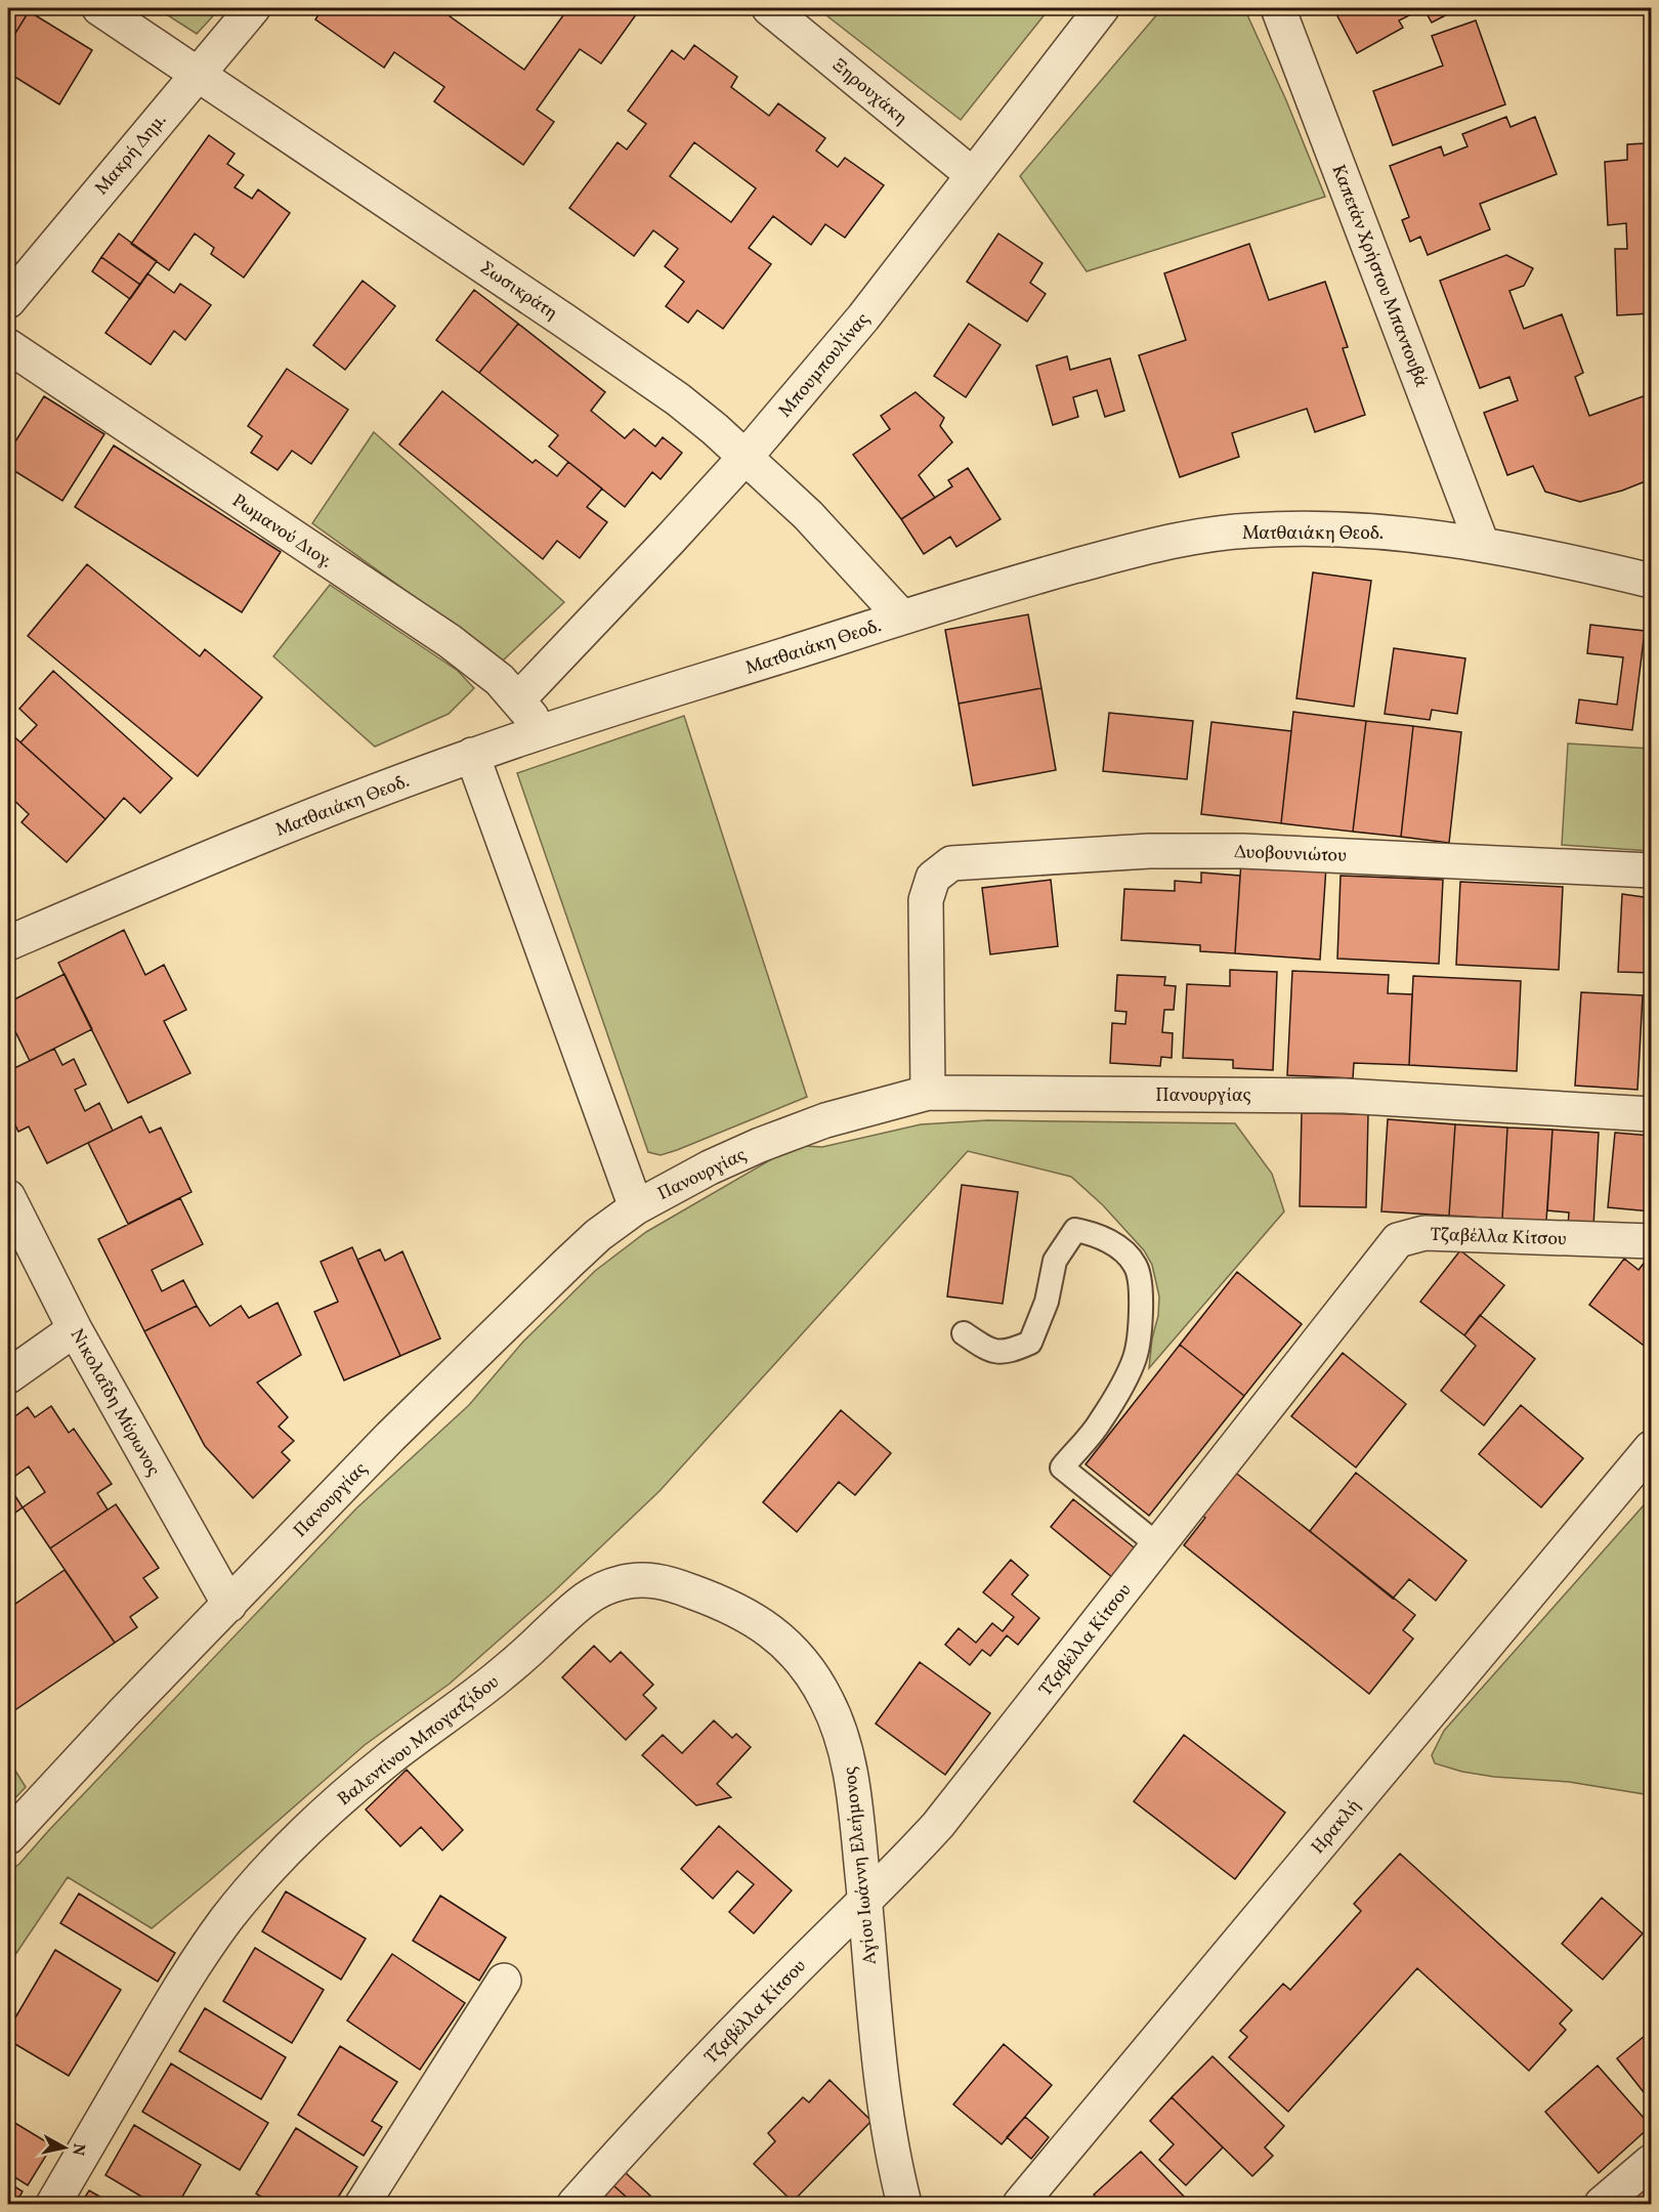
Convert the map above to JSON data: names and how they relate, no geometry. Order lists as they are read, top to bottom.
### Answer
{
  "streets": {
    "street": [
      "Ξηρουχάκη",
      "Μακρή Δημ.",
      "Καπετάν Χρήστου Μπαντουβά",
      "Σωσικράτη",
      "Μπουμπουλίνας",
      "Ρωμανού Διογ.",
      "Ματθαιάκη Θεοδ.",
      "Δυοβουνιώτου",
      "Πανουργίας",
      "Τζαβέλλα Κίτσου",
      "Νικολαΐδη Μύρωνος",
      "Βαλεντίνου Μπογατζίδου",
      "Ηρακλή",
      "Αγίου Ιωάννη Ελεήμονος"
    ]
  },
  "crossings": [
    ["Ξηρουχάκη", "Μπουμπουλίνας"],
    ["Μακρή Δημ.", "Σωσικράτη"],
    ["Καπετάν Χρήστου Μπαντουβά", "Ματθαιάκη Θεοδ."],
    ["Σωσικράτη", "Μπουμπουλίνας"],
    ["Σωσικράτη", "Ματθαιάκη Θεοδ."],
    ["Μπουμπουλίνας", "Ρωμανού Διογ."],
    ["Ρωμανού Διογ.", "Ματθαιάκη Θεοδ."],
    ["Δυοβουνιώτου", "Πανουργίας"],
    ["Πανουργίας", "Νικολαΐδη Μύρωνος"],
    ["Τζαβέλλα Κίτσου", "Αγίου Ιωάννη Ελεήμονος"],
    ["Βαλεντίνου Μπογατζίδου", "Αγίου Ιωάννη Ελεήμονος"]
  ],
  "north": "right"
}
